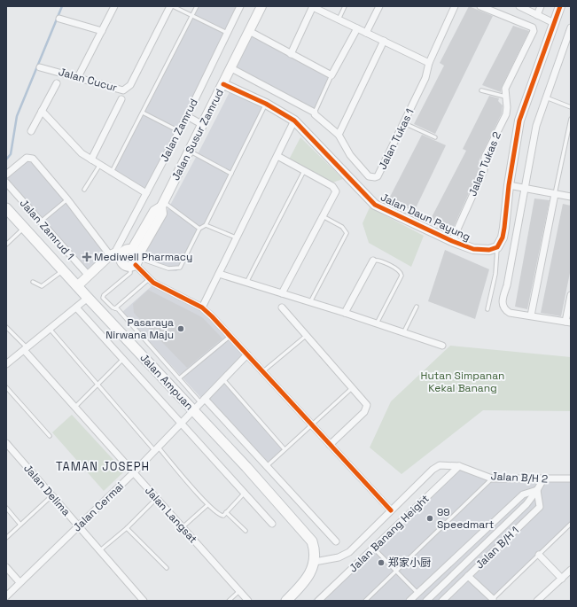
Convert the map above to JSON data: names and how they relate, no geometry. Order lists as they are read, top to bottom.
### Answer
{
  "streets": {
    "main road": ["Jalan Ampuan"],
    "street": [
      "Jalan Cucur",
      "Jalan Zamrud",
      "Jalan Susur Zamrud",
      "Jalan Tukas 1",
      "Jalan Tukas 2",
      "Jalan Daun Payung",
      "Jalan Zamrud 1",
      "Jalan B/H 2",
      "Jalan Delima",
      "Jalan Cermai",
      "Jalan Langsat",
      "Jalan Banang Height",
      "Jalan B/H 1"
    ]
  },
  "crossings": [
    ["Jalan Zamrud", "Jalan Zamrud 1"],
    ["Jalan Zamrud", "Jalan Ampuan"],
    ["Jalan Susur Zamrud", "Jalan Tukas 1"],
    ["Jalan Susur Zamrud", "Jalan Daun Payung"],
    ["Jalan Tukas 2", "Jalan Daun Payung"],
    ["Jalan Ampuan", "Jalan B/H 2"],
    ["Jalan Ampuan", "Jalan Cermai"],
    ["Jalan B/H 2", "Jalan Banang Height"],
    ["Jalan Delima", "Jalan Cermai"],
    ["Jalan Cermai", "Jalan Langsat"]
  ],
  "districts": ["TAMAN JOSEPH"],
  "parks": ["Hutan Simpanan Kekal Banang"],
  "places": {
    "health": ["Mediwell Pharmacy"],
    "other": ["Pasaraya Nirwana Maju", "99 Speedmart", "郑家小厨"]
  }
}
